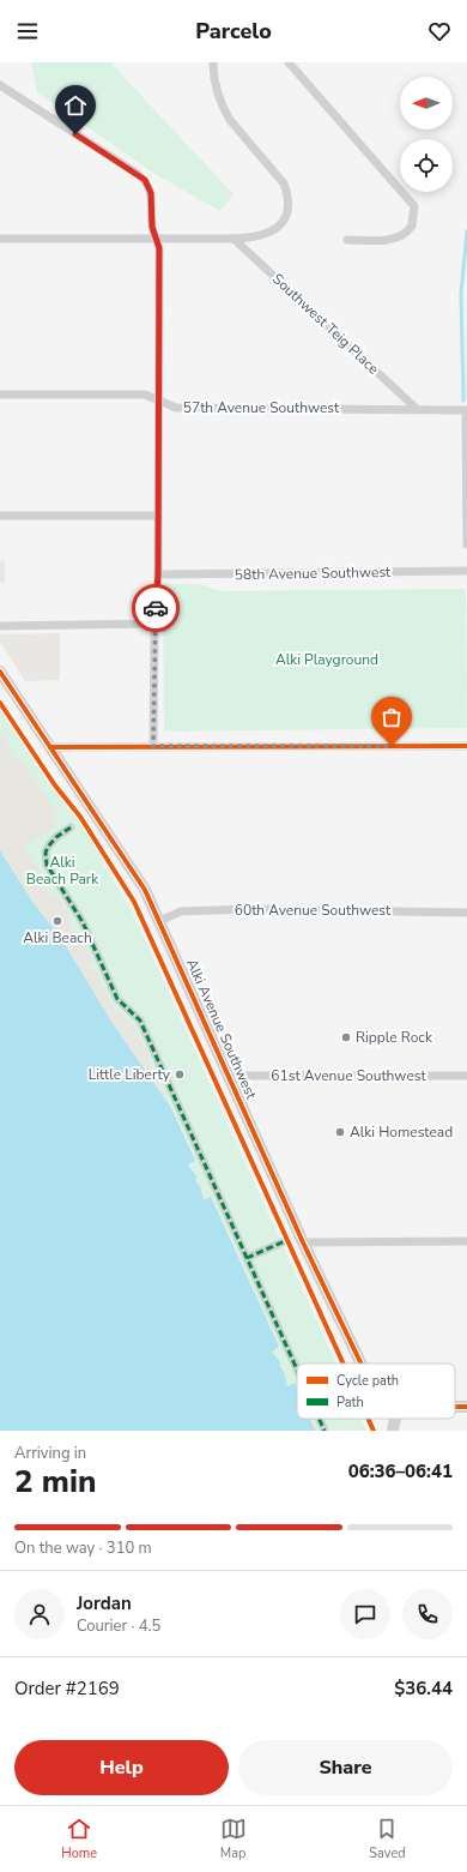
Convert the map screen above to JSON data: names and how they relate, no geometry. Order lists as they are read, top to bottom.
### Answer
{
  "streets": {
    "main road": ["Alki Avenue Southwest"],
    "street": [
      "Southwest Teig Place",
      "57th Avenue Southwest",
      "58th Avenue Southwest",
      "60th Avenue Southwest",
      "61st Avenue Southwest"
    ]
  },
  "crossings": [
    ["Southwest Teig Place", "57th Avenue Southwest"],
    ["60th Avenue Southwest", "Alki Avenue Southwest"],
    ["Alki Avenue Southwest", "61st Avenue Southwest"]
  ],
  "parks": ["Alki Playground", "Alki Beach Park"],
  "places": [
    "Alki Beach",
    "Ripple Rock",
    "Little Liberty",
    "Alki Homestead"
  ],
  "legend": ["Cycle path", "Path"],
  "north": "left",
  "page": {
    "header": "Parcelo",
    "heading": ["2 min", "Arriving in", "06:36–06:41"],
    "panel": [
      "Jordan",
      "Courier · 4.5",
      "Order #2169",
      "$36.44"
    ],
    "bar": "On the way · 310 m",
    "buttons": ["Help", "Share"],
    "tabs": ["Home", "Map", "Saved"]
  }
}
